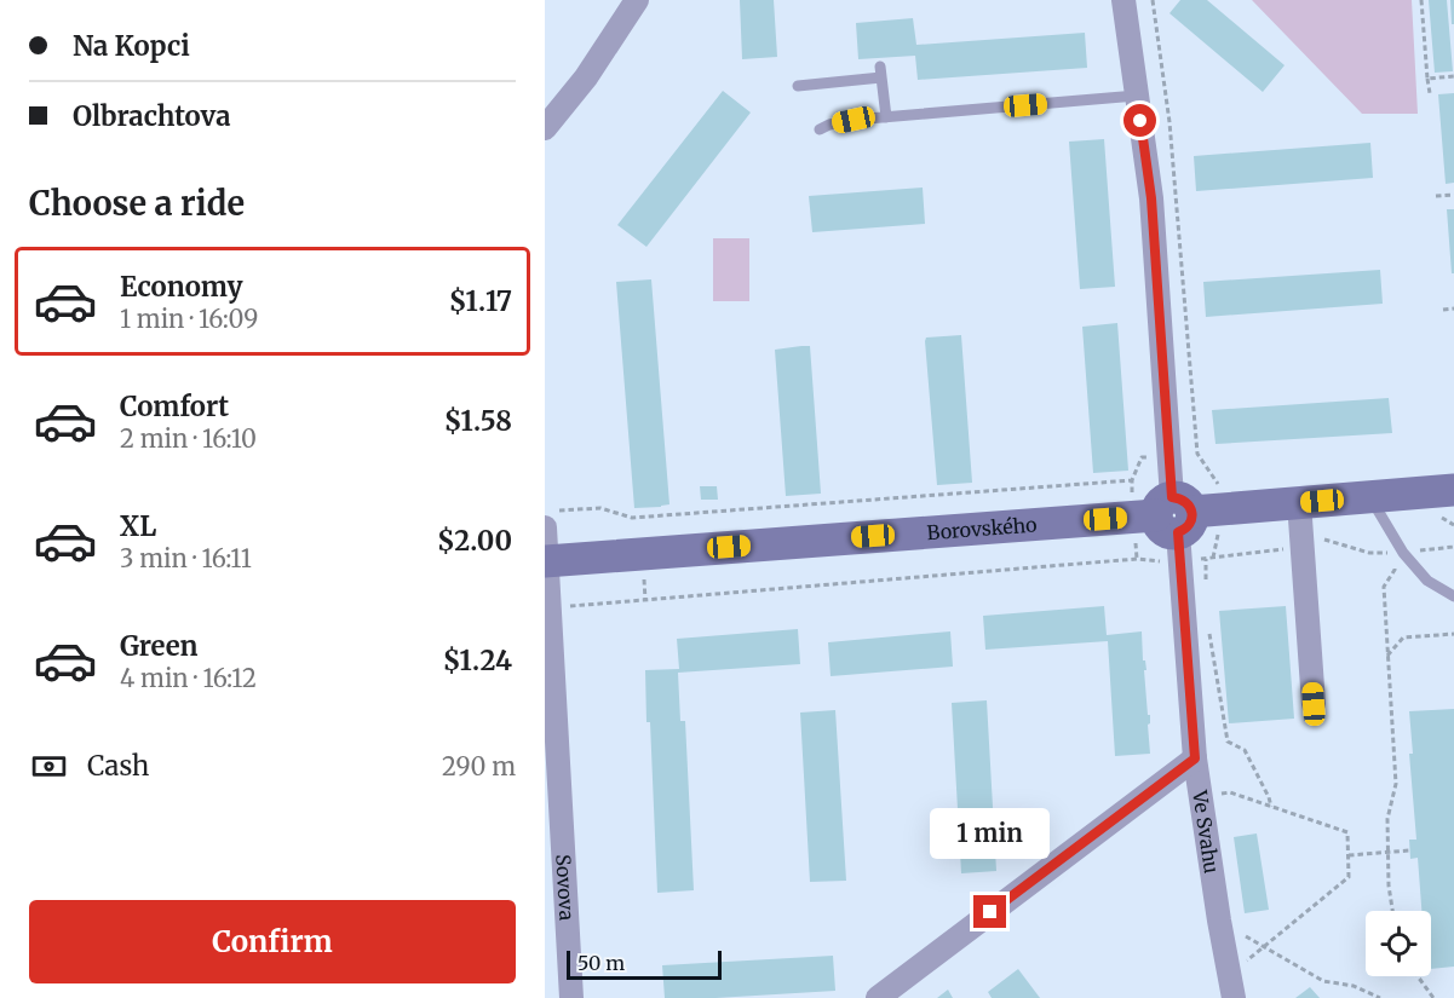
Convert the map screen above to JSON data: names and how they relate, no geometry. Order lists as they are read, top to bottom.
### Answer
{
  "streets": {
    "main road": ["Borovského"],
    "street": ["Ve Svahu", "Sovova"]
  },
  "crossings": [
    ["Borovského", "Ve Svahu"],
    ["Borovského", "Sovova"]
  ],
  "scale_bar": "50 m",
  "page": {
    "banner": ["Na Kopci", "Olbrachtova"],
    "heading": "Choose a ride",
    "list": [
      {
        "name": "Economy",
        "note": "1 min · 16:09",
        "value": "$1.17"
      },
      {
        "name": "Comfort",
        "note": "2 min · 16:10",
        "value": "$1.58"
      },
      {
        "name": "XL",
        "note": "3 min · 16:11",
        "value": "$2.00"
      },
      {
        "name": "Green",
        "note": "4 min · 16:12",
        "value": "$1.24"
      }
    ],
    "pay": ["Cash", "290 m"],
    "bubble": "1 min",
    "buttons": "Confirm",
    "scale": "50 m"
  }
}
